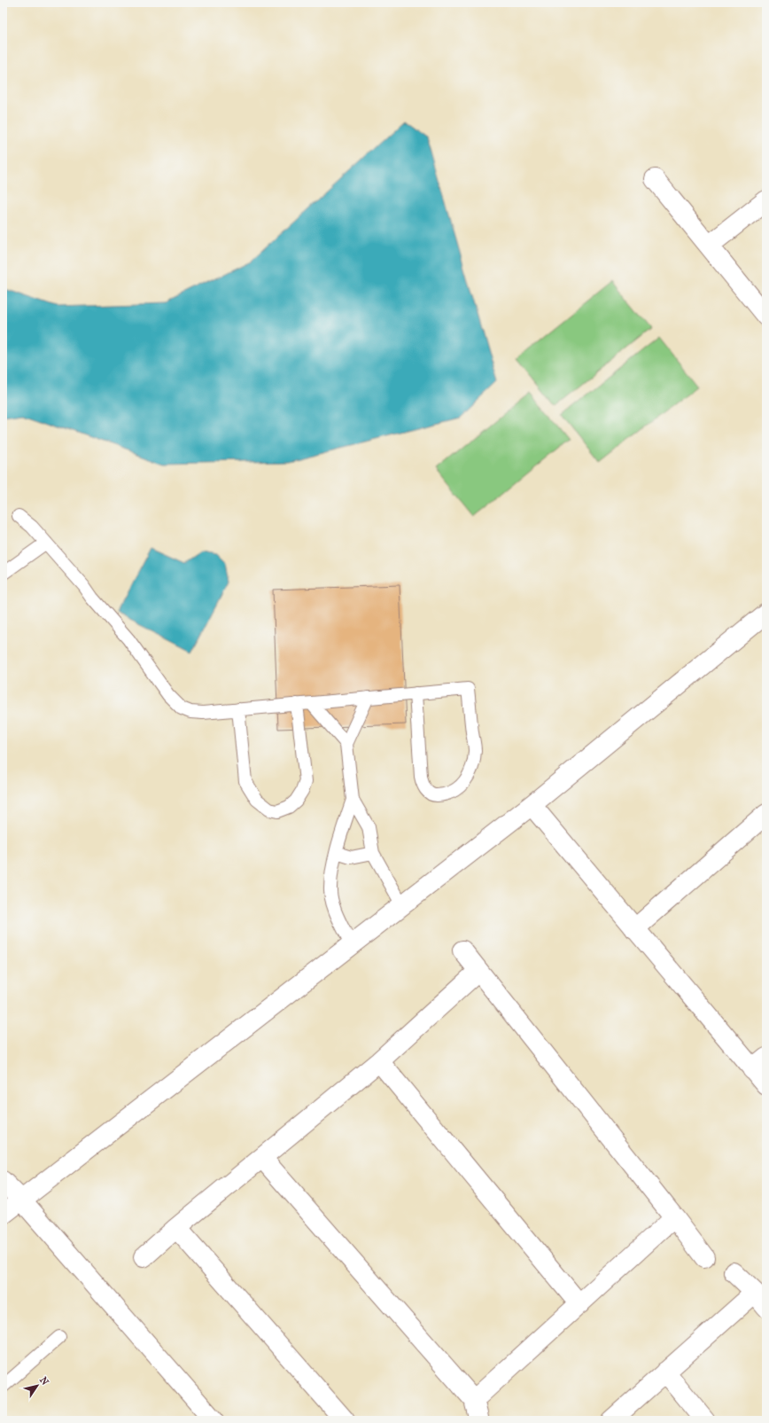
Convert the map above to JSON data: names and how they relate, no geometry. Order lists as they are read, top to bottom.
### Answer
{
  "north": "top right"
}
